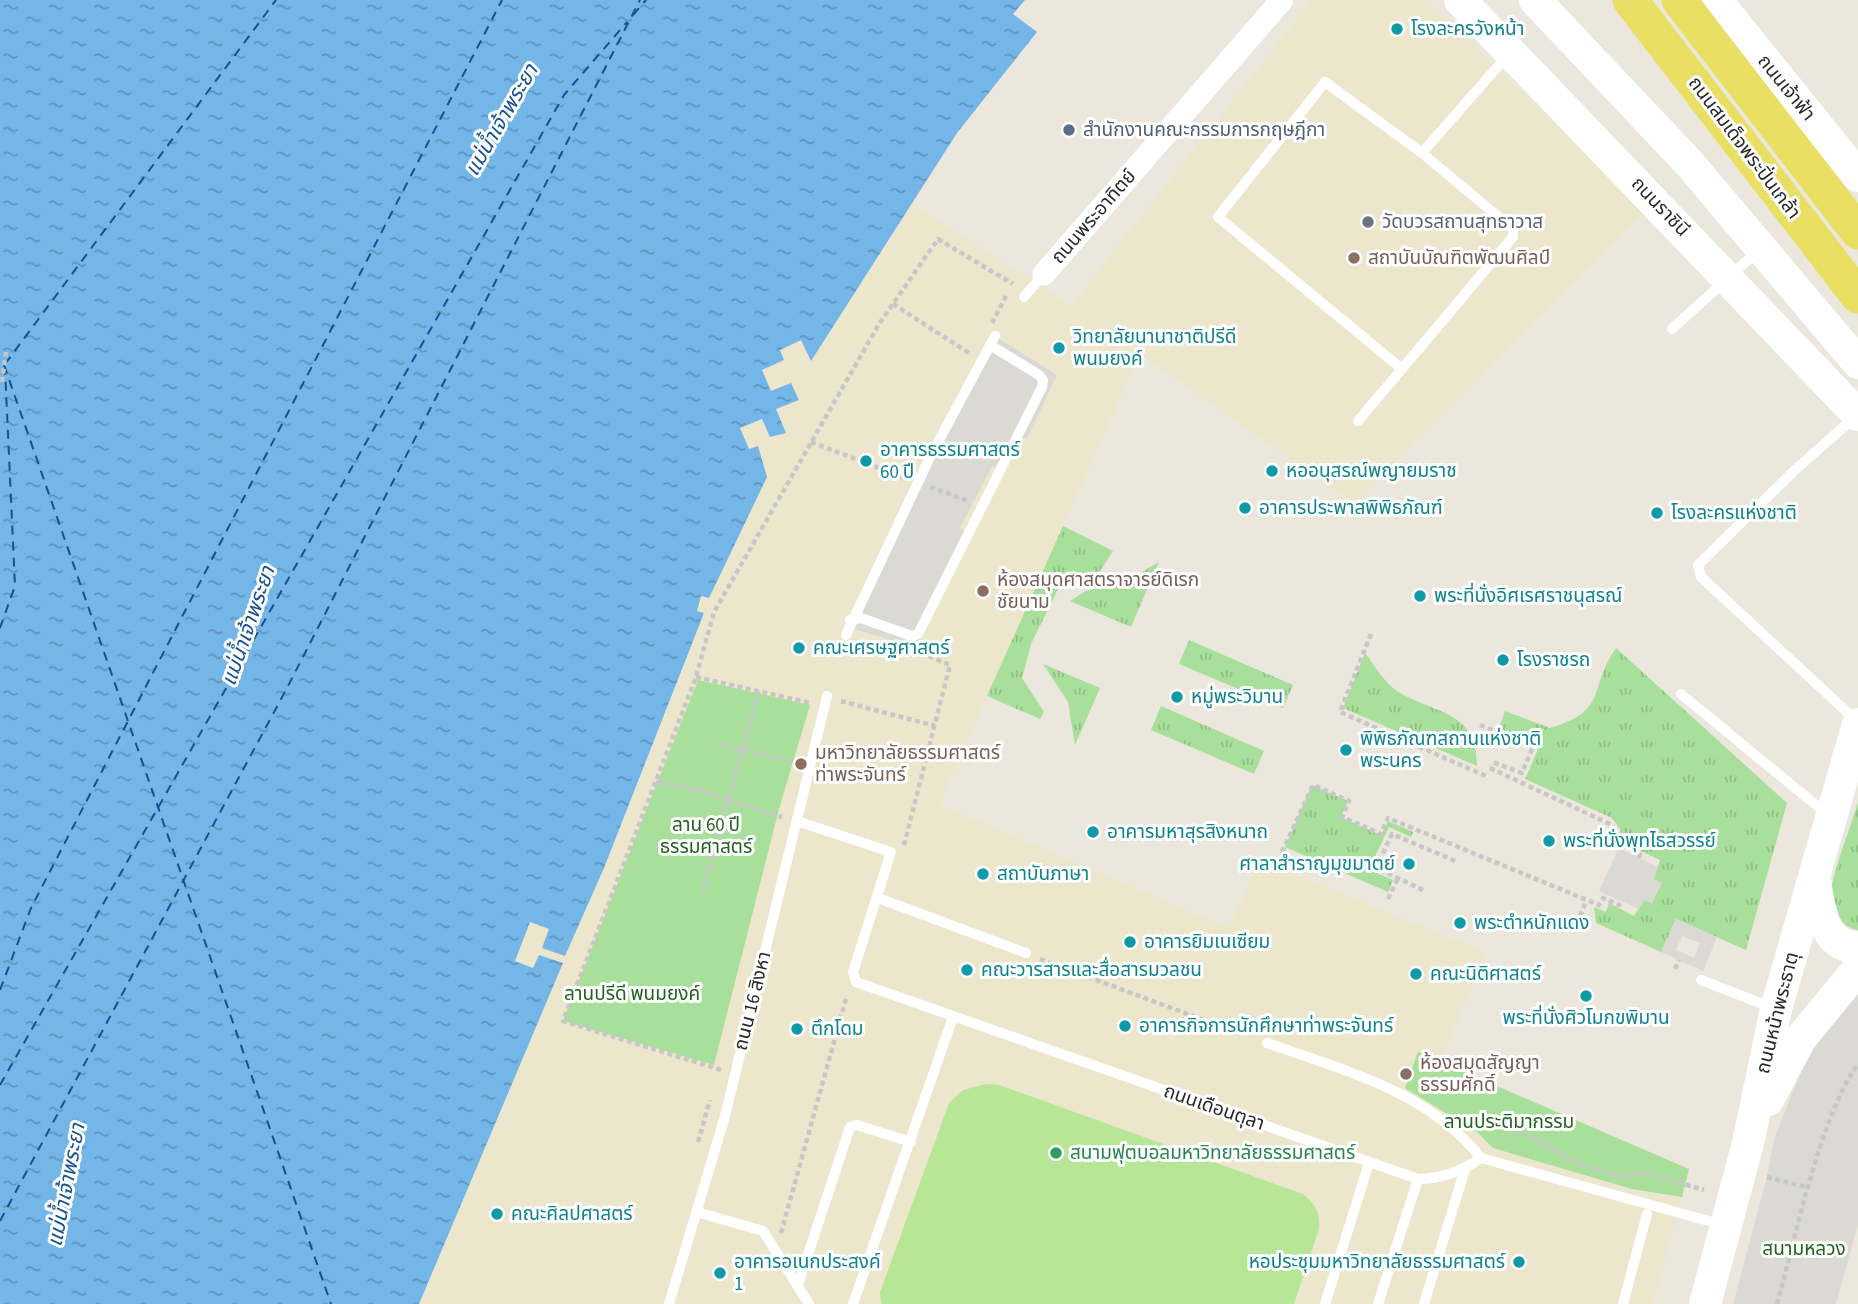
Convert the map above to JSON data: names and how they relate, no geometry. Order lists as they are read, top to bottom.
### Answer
{
  "streets": {
    "main road": ["ถนนสมเด็จพระปิ่นเกล้า"],
    "street": [
      "ถนนเจ้าฟ้า",
      "ถนนราชินี",
      "ถนนพระอาทิตย์",
      "ถนนหน้าพระธาตุ"
    ],
    "lane": ["ถนน 16 สิงหา", "ถนนเดือนตุลา"]
  },
  "water": ["แม่น้ำเจ้าพระยา"],
  "parks": [
    "ลาน 60 ปี ธรรมศาสตร์",
    "ลานปรีดี พนมยงค์",
    "ลานประติมากรรม",
    "สนามหลวง"
  ],
  "places": [
    "โรงละครวังหน้า",
    "สำนักงานคณะกรรมการกฤษฎีกา",
    "วัดบวรสถานสุทธาวาส",
    "สถาบันบัณฑิตพัฒนศิลป์",
    "วิทยาลัยนานาชาติปรีดี พนมยงค์",
    "อาคารธรรมศาสตร์ 60 ปี",
    "หออนุสรณ์พญายมราช",
    "อาคารประพาสพิพิธภัณฑ์",
    "โรงละครแห่งชาติ",
    "ห้องสมุดศาสตราจารย์ดิเรก ชัยนาม",
    "พระที่นั่งอิศเรศราชนุสรณ์",
    "คณะเศรษฐศาสตร์",
    "โรงราชรถ",
    "หมู่พระวิมาน",
    "พิพิธภัณฑสถานแห่งชาติ พระนคร",
    "มหาวิทยาลัยธรรมศาสตร์ ท่าพระจันทร์",
    "อาคารมหาสุรสิงหนาถ",
    "พระที่นั่งพุทไธสวรรย์",
    "ศาลาสำราญมุขมาตย์",
    "สถาบันภาษา",
    "พระตำหนักแดง",
    "อาคารยิมเนเซียม",
    "คณะวารสารและสื่อสารมวลชน",
    "คณะนิติศาสตร์",
    "พระที่นั่งศิวโมกขพิมาน",
    "อาคารกิจการนักศึกษาท่าพระจันทร์",
    "ตึกโดม",
    "ห้องสมุดสัญญา ธรรมศักดิ์",
    "สนามฟุตบอลมหาวิทยาลัยธรรมศาสตร์",
    "คณะศิลปศาสตร์",
    "หอประชุมมหาวิทยาลัยธรรมศาสตร์",
    "อาคารอเนกประสงค์ 1"
  ]
}
